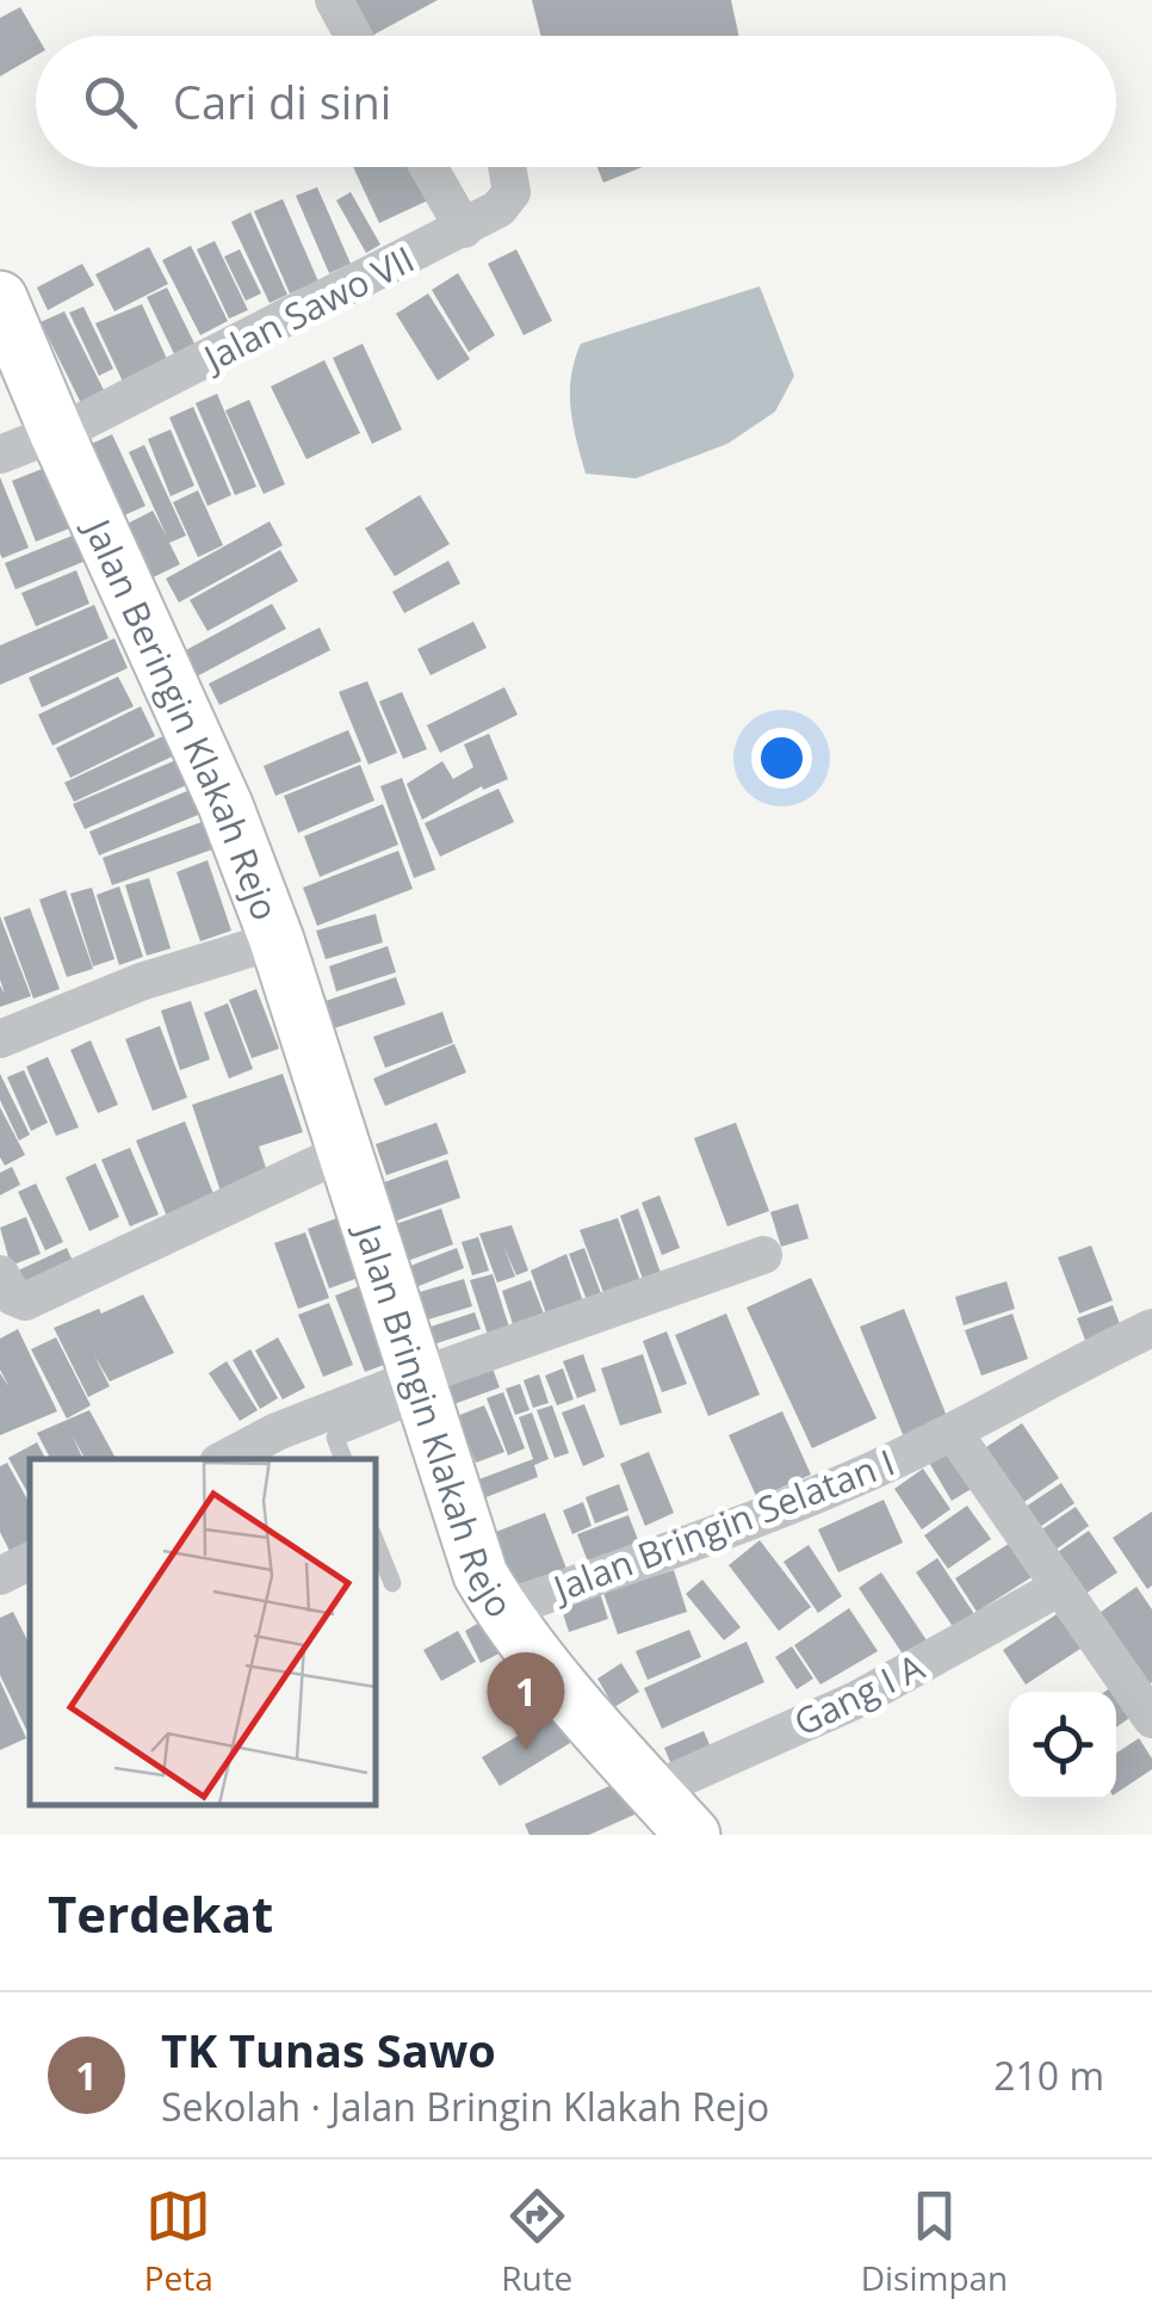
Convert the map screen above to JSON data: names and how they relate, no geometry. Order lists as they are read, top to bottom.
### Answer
{
  "streets": {
    "street": [
      "Jalan Sawo VII",
      "Jalan Beringin Klakah Rejo",
      "Jalan Bringin Klakah Rejo",
      "Jalan Bringin Selatan I",
      "Gang I A"
    ]
  },
  "crossings": [
    ["Jalan Sawo VII", "Jalan Beringin Klakah Rejo"],
    ["Jalan Beringin Klakah Rejo", "Jalan Bringin Klakah Rejo"],
    ["Jalan Bringin Klakah Rejo", "Jalan Bringin Selatan I"],
    ["Jalan Bringin Klakah Rejo", "Gang I A"]
  ],
  "page": {
    "search": "Cari di sini",
    "pins": "1",
    "heading": "Terdekat",
    "list": [
      {
        "mark": "1",
        "name": "TK Tunas Sawo",
        "note": "Sekolah · Jalan Bringin Klakah Rejo",
        "value": "210 m"
      }
    ],
    "nav": ["Peta", "Rute", "Disimpan"]
  }
}
